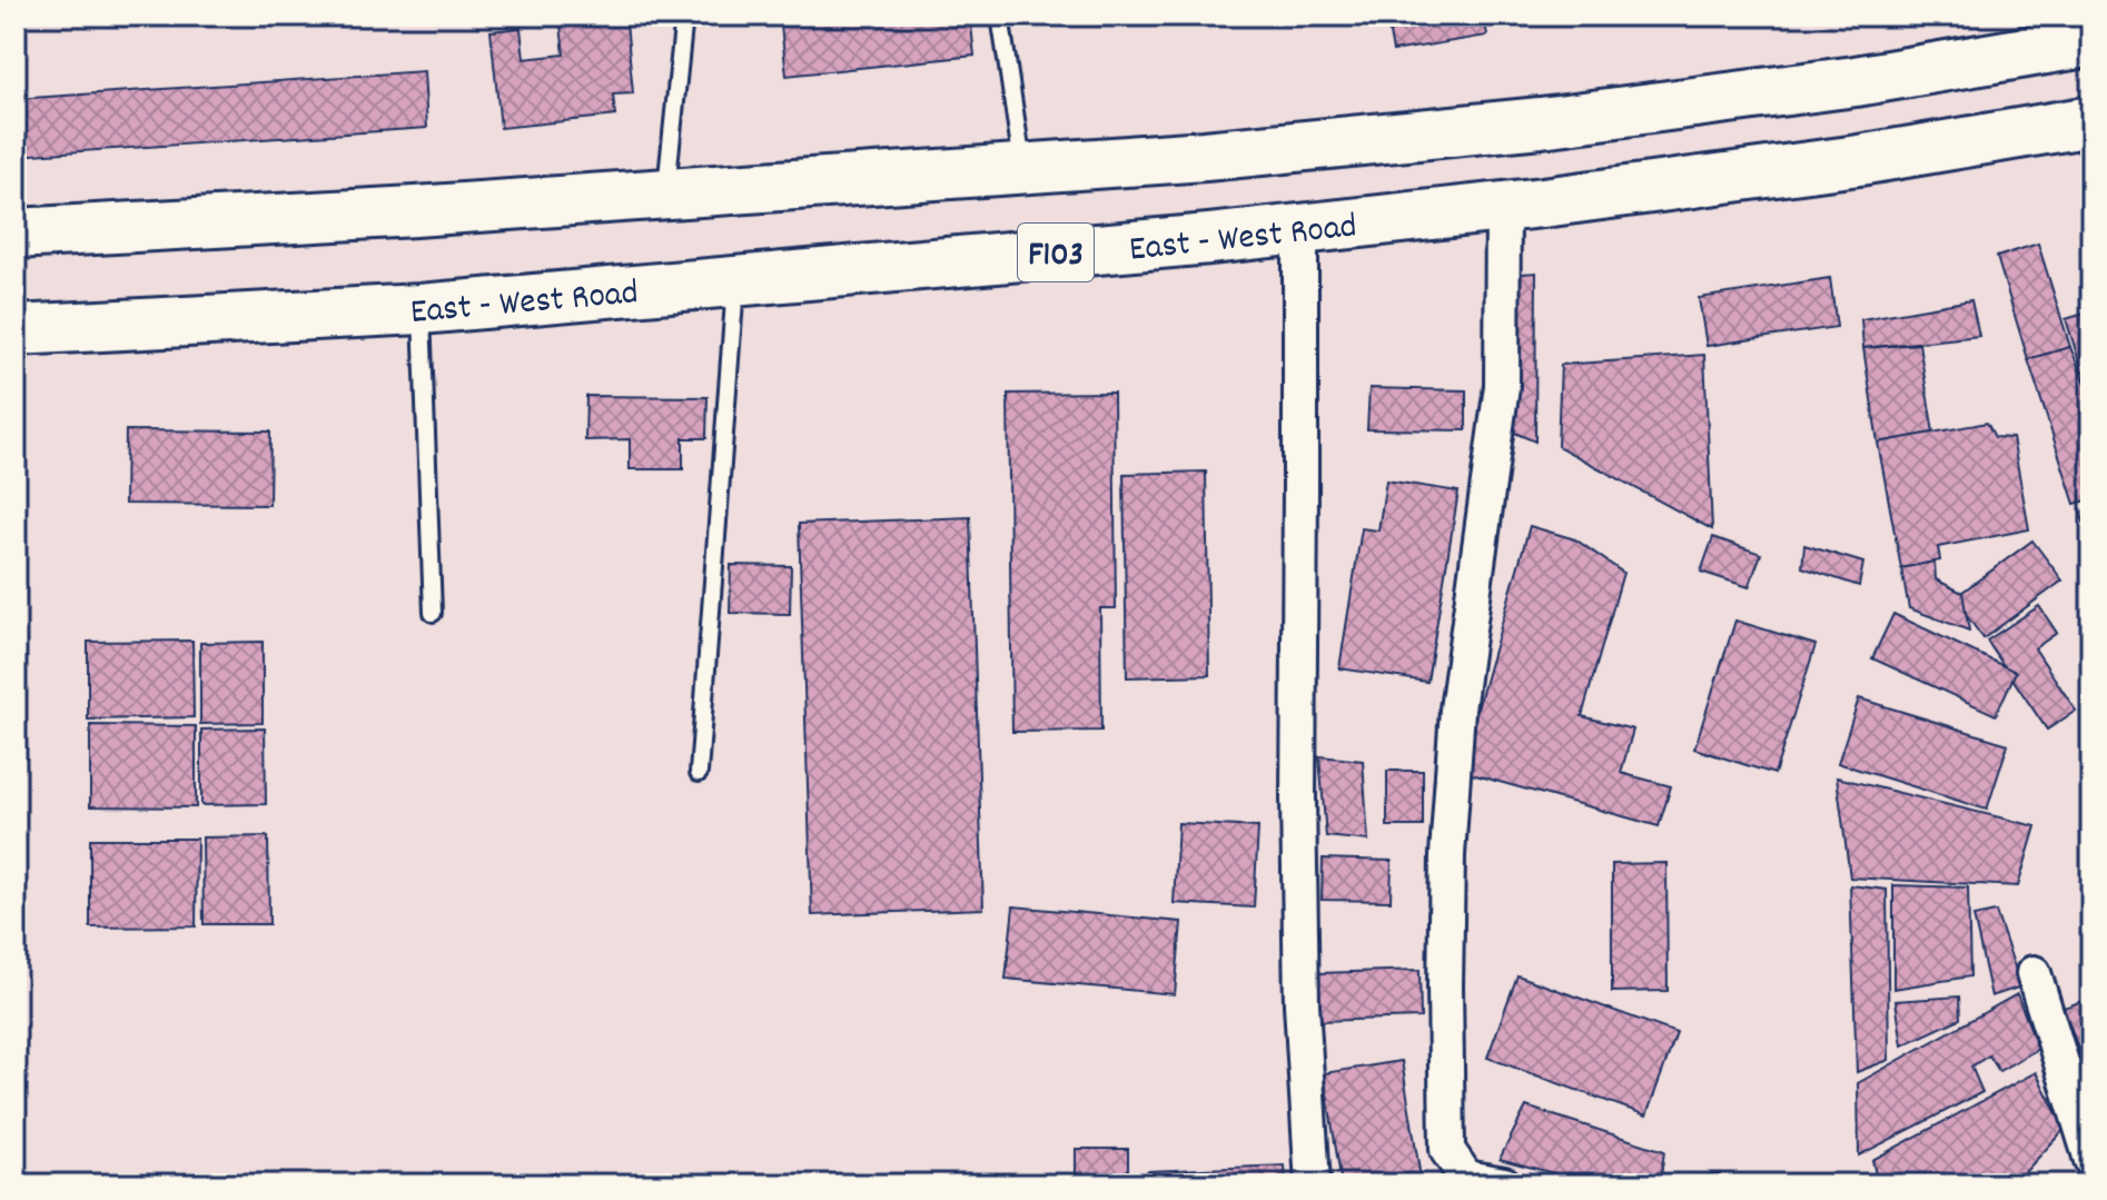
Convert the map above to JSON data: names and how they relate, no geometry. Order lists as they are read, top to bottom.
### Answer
{
  "streets": {
    "main road": ["East - West Road", "F103"]
  }
}
